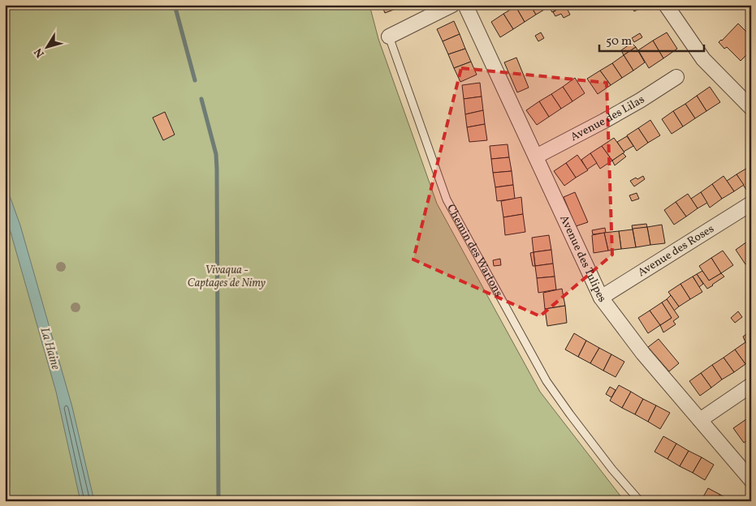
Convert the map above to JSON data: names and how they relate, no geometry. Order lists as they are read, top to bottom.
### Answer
{
  "streets": {
    "street": [
      "Avenue des Lilas",
      "Chemin des Wartons",
      "Avenue des Roses",
      "Avenue des Tulipes"
    ]
  },
  "crossings": [
    ["Avenue des Lilas", "Avenue des Tulipes"],
    ["Avenue des Roses", "Avenue des Tulipes"]
  ],
  "water": ["La Haine"],
  "parks": ["Vivaqua - Captages de Nimy"],
  "scale_bar": "50 m",
  "north": "bottom left"
}
